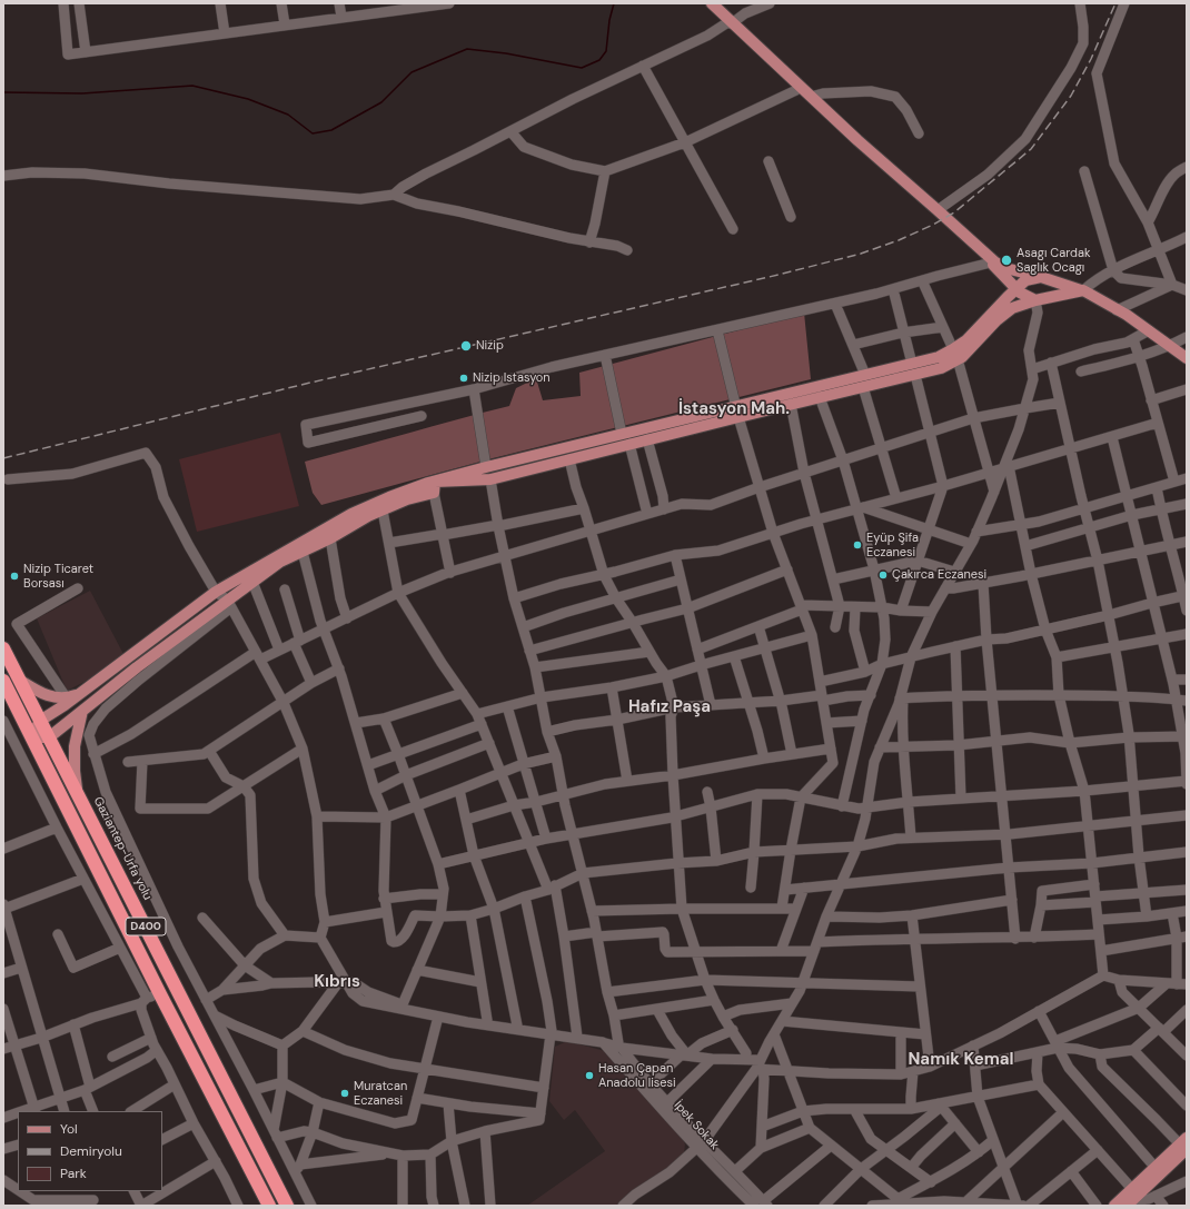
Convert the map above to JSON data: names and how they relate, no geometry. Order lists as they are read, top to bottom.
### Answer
{
  "streets": {
    "highway": ["Gaziantep-Urfa yolu", "D400"],
    "street": ["İpek Sokak"]
  },
  "districts": [
    "İstasyon Mah.",
    "Hafız Paşa",
    "Kıbrıs",
    "Namık Kemal"
  ],
  "places": [
    "Asagı Cardak Saglık Ocagı",
    "Nizip",
    "Nizip Istasyon",
    "Eyüp Şifa Eczanesi",
    "Çakırca Eczanesi",
    "Nizip Ticaret Borsası",
    "Hasan Çapan Anadolu lisesi",
    "Muratcan Eczanesi"
  ],
  "legend": ["Yol", "Demiryolu", "Park"]
}
